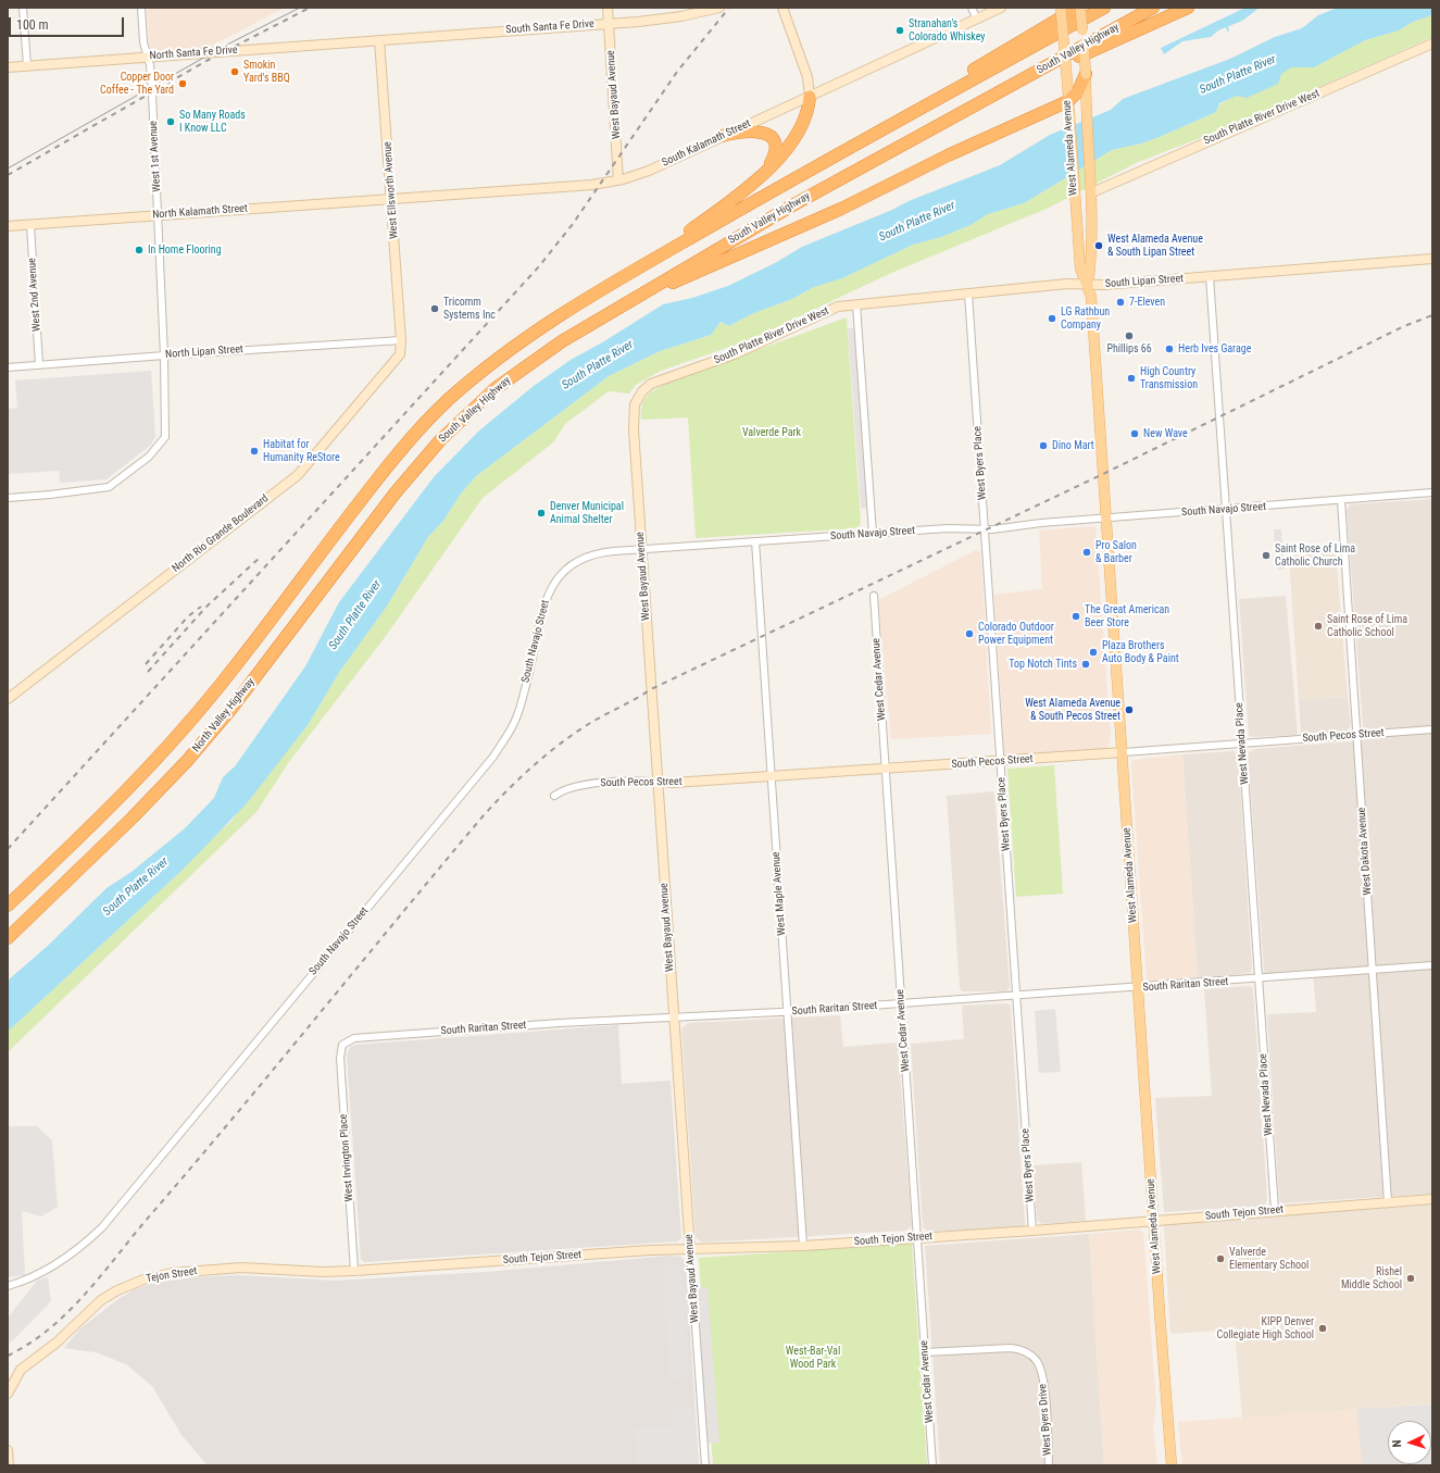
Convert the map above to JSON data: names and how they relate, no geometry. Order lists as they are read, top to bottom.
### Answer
{
  "streets": {
    "highway": ["South Valley Highway", "North Valley Highway"],
    "main road": ["West Alameda Avenue"],
    "street": [
      "South Santa Fe Drive",
      "North Santa Fe Drive",
      "West Bayaud Avenue",
      "South Platte River Drive West",
      "South Kalamath Street",
      "West 1st Avenue",
      "West Ellsworth Avenue",
      "North Kalamath Street",
      "South Lipan Street",
      "West 2nd Avenue",
      "North Lipan Street",
      "West Byers Place",
      "South Navajo Street",
      "North Rio Grande Boulevard",
      "West Cedar Avenue",
      "South Pecos Street",
      "West Nevada Place",
      "West Dakota Avenue",
      "West Maple Avenue",
      "South Raritan Street",
      "West Irvington Place",
      "South Tejon Street",
      "Tejon Street",
      "West Byers Drive"
    ]
  },
  "crossings": [
    ["South Santa Fe Drive", "North Santa Fe Drive"],
    ["South Santa Fe Drive", "West Bayaud Avenue"],
    ["South Santa Fe Drive", "West Ellsworth Avenue"],
    ["South Valley Highway", "North Valley Highway"],
    ["North Santa Fe Drive", "West 1st Avenue"],
    ["North Santa Fe Drive", "West Ellsworth Avenue"],
    ["West Bayaud Avenue", "South Platte River Drive West"],
    ["West Bayaud Avenue", "South Kalamath Street"],
    ["West Bayaud Avenue", "South Navajo Street"],
    ["West Bayaud Avenue", "South Pecos Street"],
    ["West Bayaud Avenue", "South Raritan Street"],
    ["West Bayaud Avenue", "South Tejon Street"],
    ["South Platte River Drive West", "West Alameda Avenue"],
    ["South Platte River Drive West", "South Lipan Street"],
    ["South Kalamath Street", "West Ellsworth Avenue"],
    ["South Kalamath Street", "North Kalamath Street"],
    ["West Alameda Avenue", "South Lipan Street"],
    ["West Alameda Avenue", "South Navajo Street"],
    ["West Alameda Avenue", "South Pecos Street"],
    ["West Alameda Avenue", "South Raritan Street"],
    ["West Alameda Avenue", "South Tejon Street"],
    ["West 1st Avenue", "North Kalamath Street"],
    ["West 1st Avenue", "North Lipan Street"],
    ["West Ellsworth Avenue", "North Kalamath Street"],
    ["West Ellsworth Avenue", "North Lipan Street"],
    ["West Ellsworth Avenue", "North Rio Grande Boulevard"],
    ["North Kalamath Street", "West 2nd Avenue"],
    ["South Lipan Street", "West Byers Place"],
    ["South Lipan Street", "West Nevada Place"],
    ["West 2nd Avenue", "North Lipan Street"],
    ["North Lipan Street", "North Rio Grande Boulevard"],
    ["West Byers Place", "South Navajo Street"],
    ["West Byers Place", "South Pecos Street"],
    ["West Byers Place", "South Raritan Street"],
    ["West Byers Place", "South Tejon Street"],
    ["South Navajo Street", "West Nevada Place"],
    ["South Navajo Street", "West Dakota Avenue"],
    ["South Navajo Street", "West Maple Avenue"],
    ["West Cedar Avenue", "South Pecos Street"],
    ["West Cedar Avenue", "South Raritan Street"],
    ["West Cedar Avenue", "South Tejon Street"],
    ["West Cedar Avenue", "West Byers Drive"],
    ["South Pecos Street", "West Nevada Place"],
    ["South Pecos Street", "West Dakota Avenue"],
    ["South Pecos Street", "West Maple Avenue"],
    ["West Nevada Place", "South Raritan Street"],
    ["West Nevada Place", "South Tejon Street"],
    ["West Dakota Avenue", "South Raritan Street"],
    ["West Dakota Avenue", "South Tejon Street"],
    ["West Maple Avenue", "South Raritan Street"],
    ["West Maple Avenue", "South Tejon Street"],
    ["South Raritan Street", "West Irvington Place"],
    ["West Irvington Place", "South Tejon Street"],
    ["West Irvington Place", "Tejon Street"],
    ["South Tejon Street", "Tejon Street"]
  ],
  "water": ["South Platte River"],
  "parks": ["Valverde Park", "West-Bar-Val Wood Park"],
  "places": [
    "Stranahan's Colorado Whiskey",
    "Smokin Yard's BBQ",
    "Copper Door Coffee - The Yard",
    "So Many Roads I Know LLC",
    "West Alameda Avenue & South Lipan Street",
    "In Home Flooring",
    "7-Eleven",
    "Tricomm Systems Inc",
    "LG Rathbun Company",
    "Phillips 66",
    "Herb Ives Garage",
    "High Country Transmission",
    "New Wave",
    "Dino Mart",
    "Habitat for Humanity ReStore",
    "Denver Municipal Animal Shelter",
    "Pro Salon & Barber",
    "Saint Rose of Lima Catholic Church",
    "The Great American Beer Store",
    "Saint Rose of Lima Catholic School",
    "Colorado Outdoor Power Equipment",
    "Plaza Brothers Auto Body & Paint",
    "Top Notch Tints",
    "West Alameda Avenue & South Pecos Street",
    "Valverde Elementary School",
    "Rishel Middle School",
    "KIPP Denver Collegiate High School"
  ],
  "scale_bar": "100 m",
  "north": "left"
}
